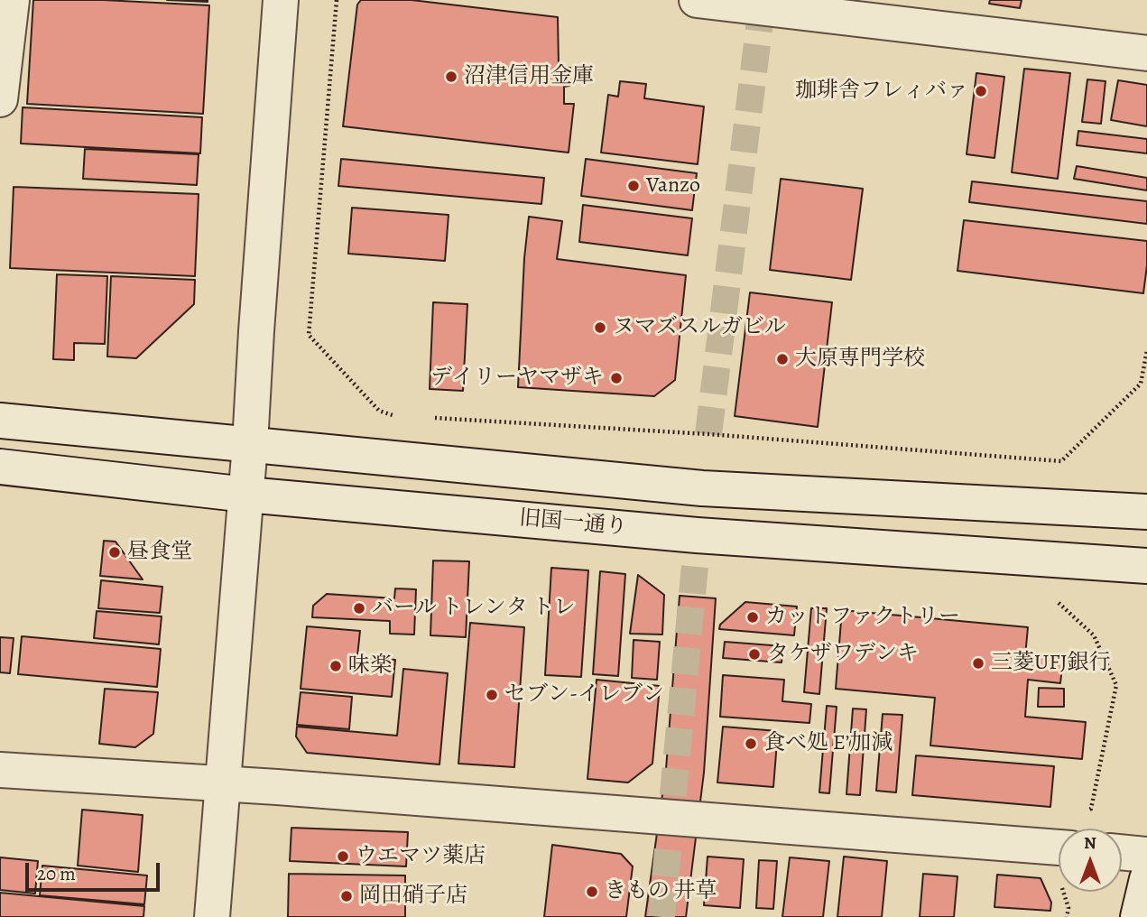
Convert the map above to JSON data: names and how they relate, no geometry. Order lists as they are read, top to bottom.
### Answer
{
  "streets": {
    "street": ["旧国一通り"]
  },
  "places": [
    "沼津信用金庫",
    "珈琲舎フレィバァ",
    "Vanzo",
    "ヌマズスルガビル",
    "大原専門学校",
    "デイリーヤマザキ",
    "昼食堂",
    "バール トレンタ トレ",
    "カットファクトリー",
    "タケザワデンキ",
    "三菱UFJ銀行",
    "味楽",
    "セブン-イレブン",
    "食べ処 E’加減",
    "ウエマツ薬店",
    "きもの 井草",
    "岡田硝子店"
  ],
  "scale_bar": "20 m",
  "north": "top"
}
